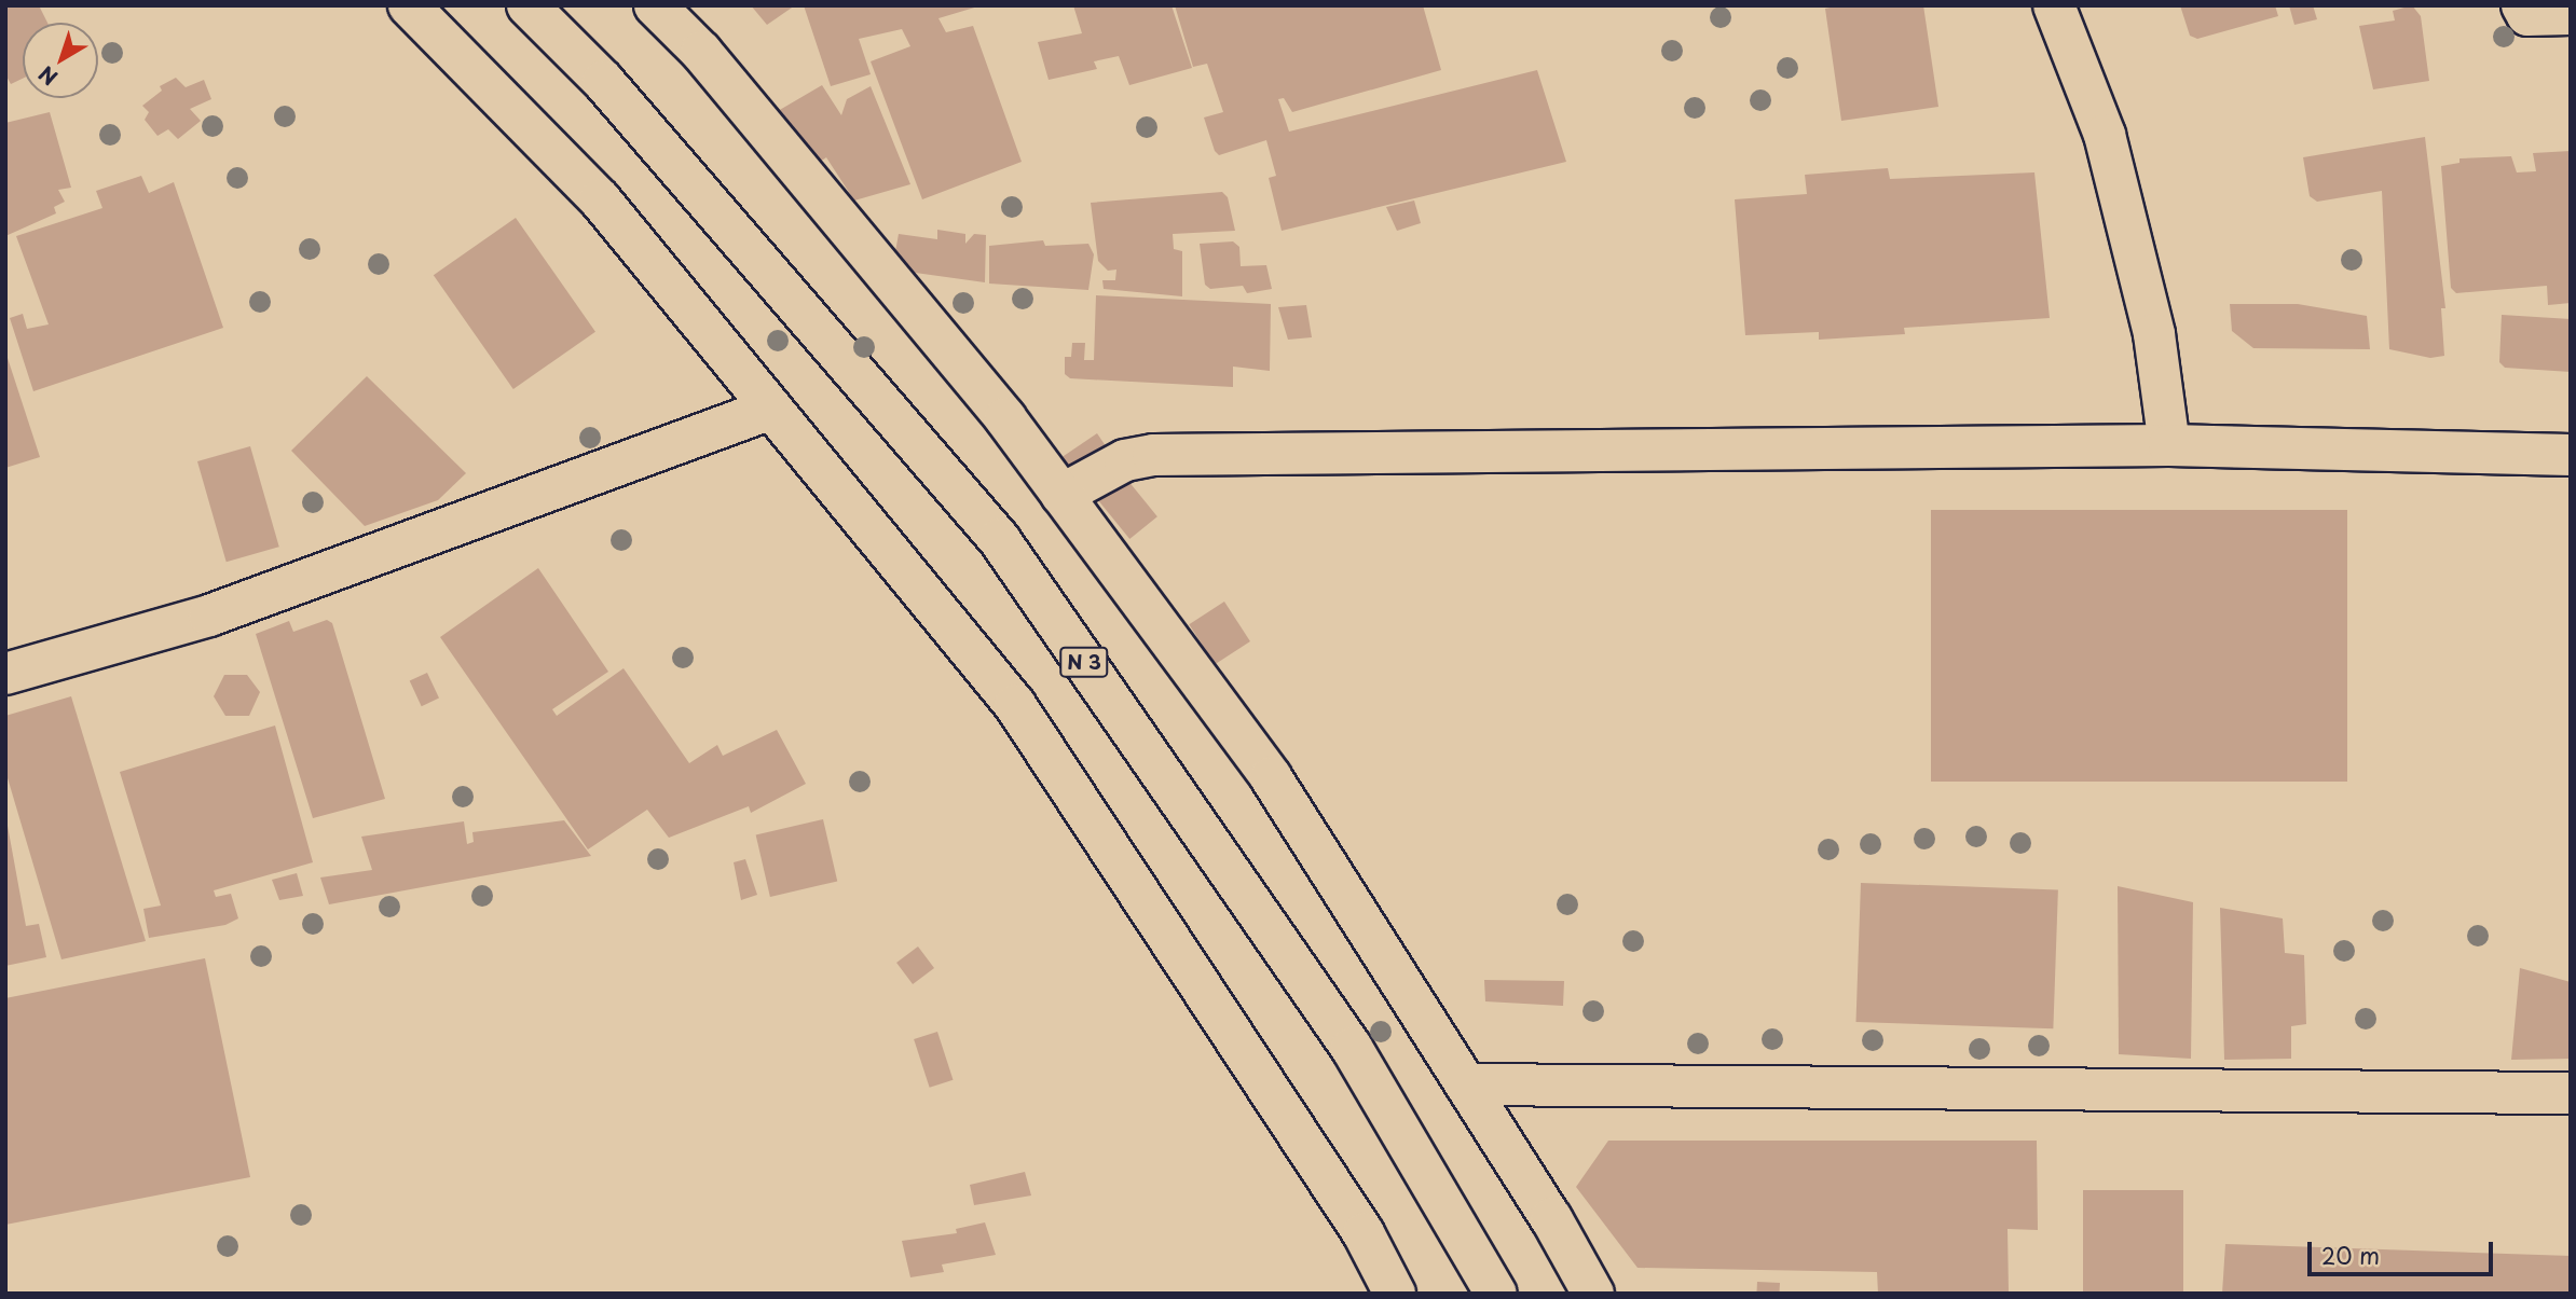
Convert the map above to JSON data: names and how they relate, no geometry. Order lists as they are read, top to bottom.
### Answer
{
  "streets": {
    "main road": ["N 3"]
  },
  "scale_bar": "20 m",
  "north": "bottom left"
}
